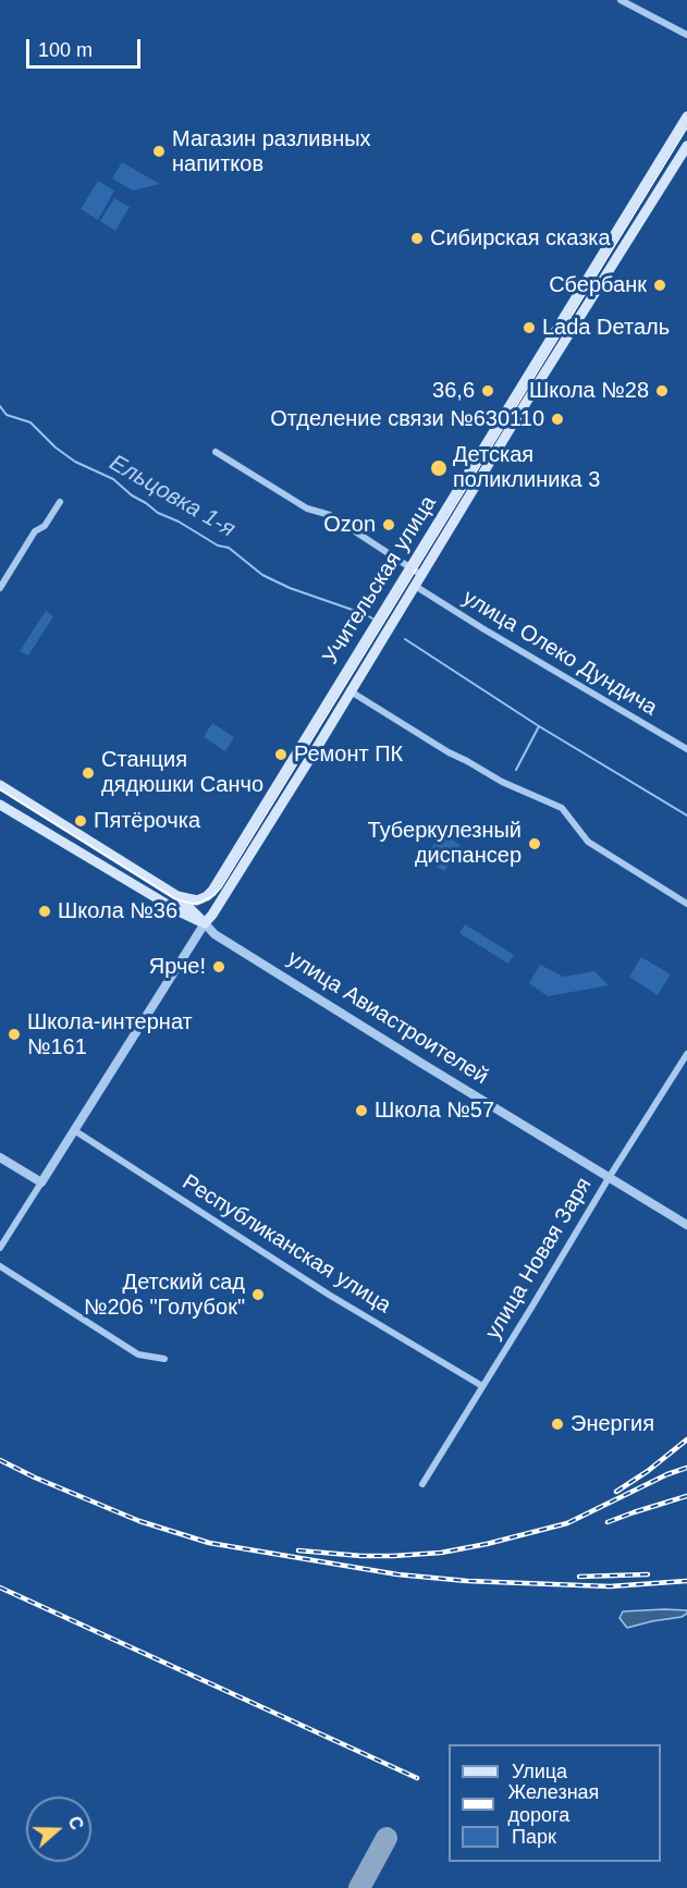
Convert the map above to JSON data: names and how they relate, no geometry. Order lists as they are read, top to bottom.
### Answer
{
  "streets": {
    "main road": ["Учительская улица", "улица Авиастроителей"],
    "street": ["улица Олеко Дундича", "Республиканская улица", "улица Новая Заря"]
  },
  "crossings": [
    ["Учительская улица", "улица Олеко Дундича"],
    ["Учительская улица", "улица Авиастроителей"],
    ["Учительская улица", "Республиканская улица"],
    ["улица Авиастроителей", "улица Новая Заря"],
    ["Республиканская улица", "улица Новая Заря"]
  ],
  "water": ["Ельцовка 1-я"],
  "places": [
    "Магазин разливных напитков",
    "Сибирская сказка",
    "Сбербанк",
    "Lada Dеталь",
    "36,6",
    "Школа №28",
    "Отделение связи №630110",
    "Детская поликлиника 3",
    "Ozon",
    "Ремонт ПК",
    "Станция дядюшки Санчо",
    "Пятёрочка",
    "Туберкулезный диспансер",
    "Школа №36",
    "Ярче!",
    "Школа-интернат №161",
    "Школа №57",
    "Детский сад №206 \"Голубок\"",
    "Энергия"
  ],
  "legend": ["Улица", "Железная дорога", "Парк"],
  "scale_bar": "100 m",
  "north": "right"
}
